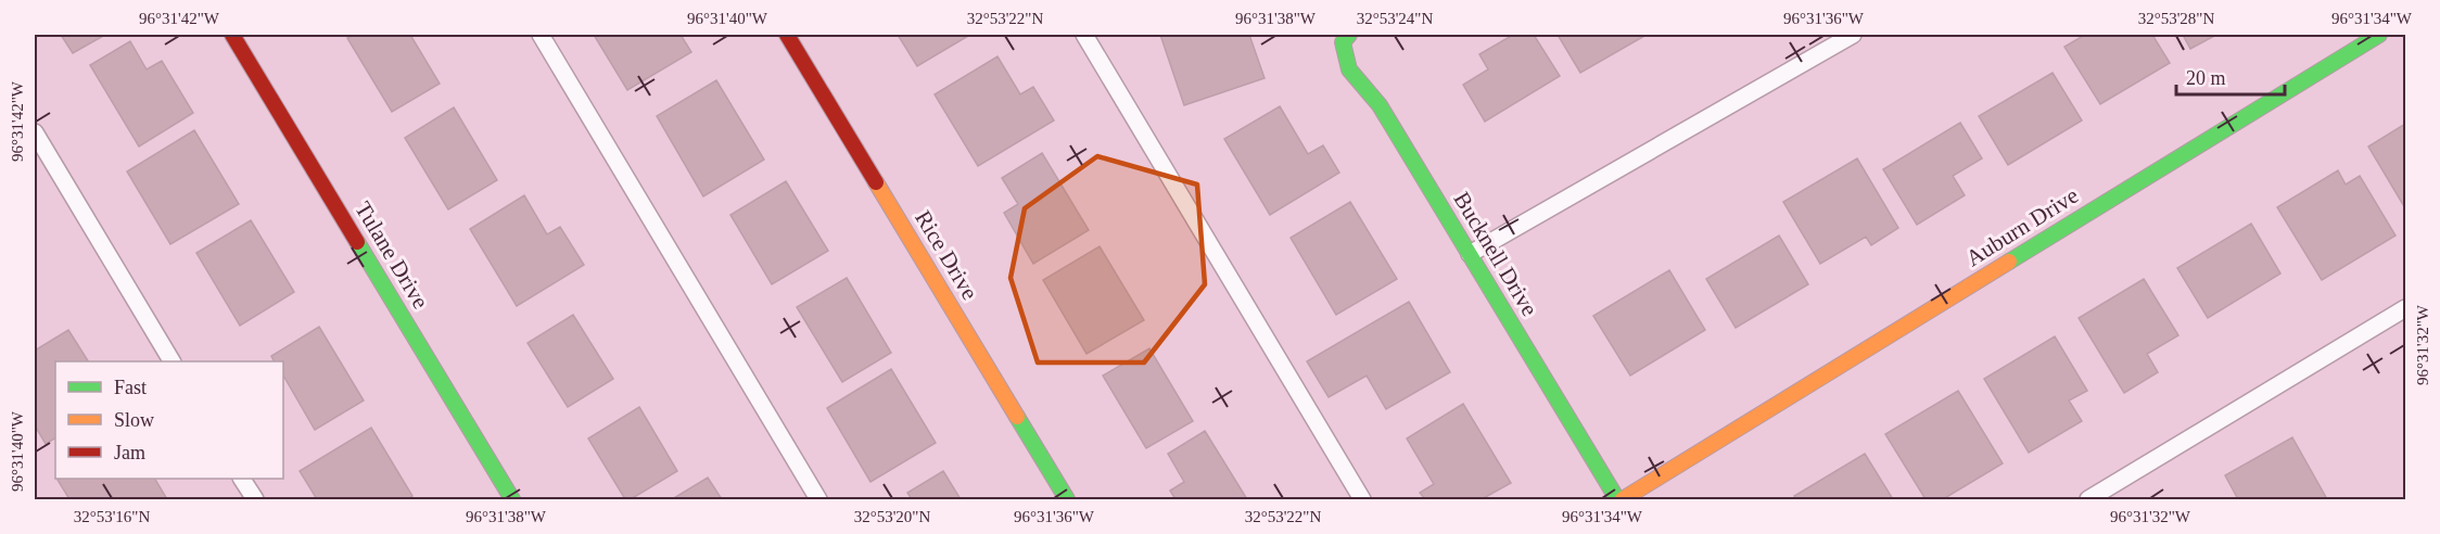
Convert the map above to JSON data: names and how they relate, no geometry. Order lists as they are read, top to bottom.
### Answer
{
  "streets": {
    "street": [
      "Auburn Drive",
      "Bucknell Drive",
      "Tulane Drive",
      "Rice Drive"
    ]
  },
  "legend": ["Fast", "Slow", "Jam"],
  "scale_bar": "20 m",
  "coordinates": [
    "96°31'42\"W",
    "96°31'40\"W",
    "32°53'22\"N",
    "96°31'38\"W",
    "32°53'24\"N",
    "96°31'36\"W",
    "32°53'28\"N",
    "96°31'34\"W",
    "96°31'32\"W",
    "32°53'16\"N",
    "32°53'20\"N"
  ]
}
